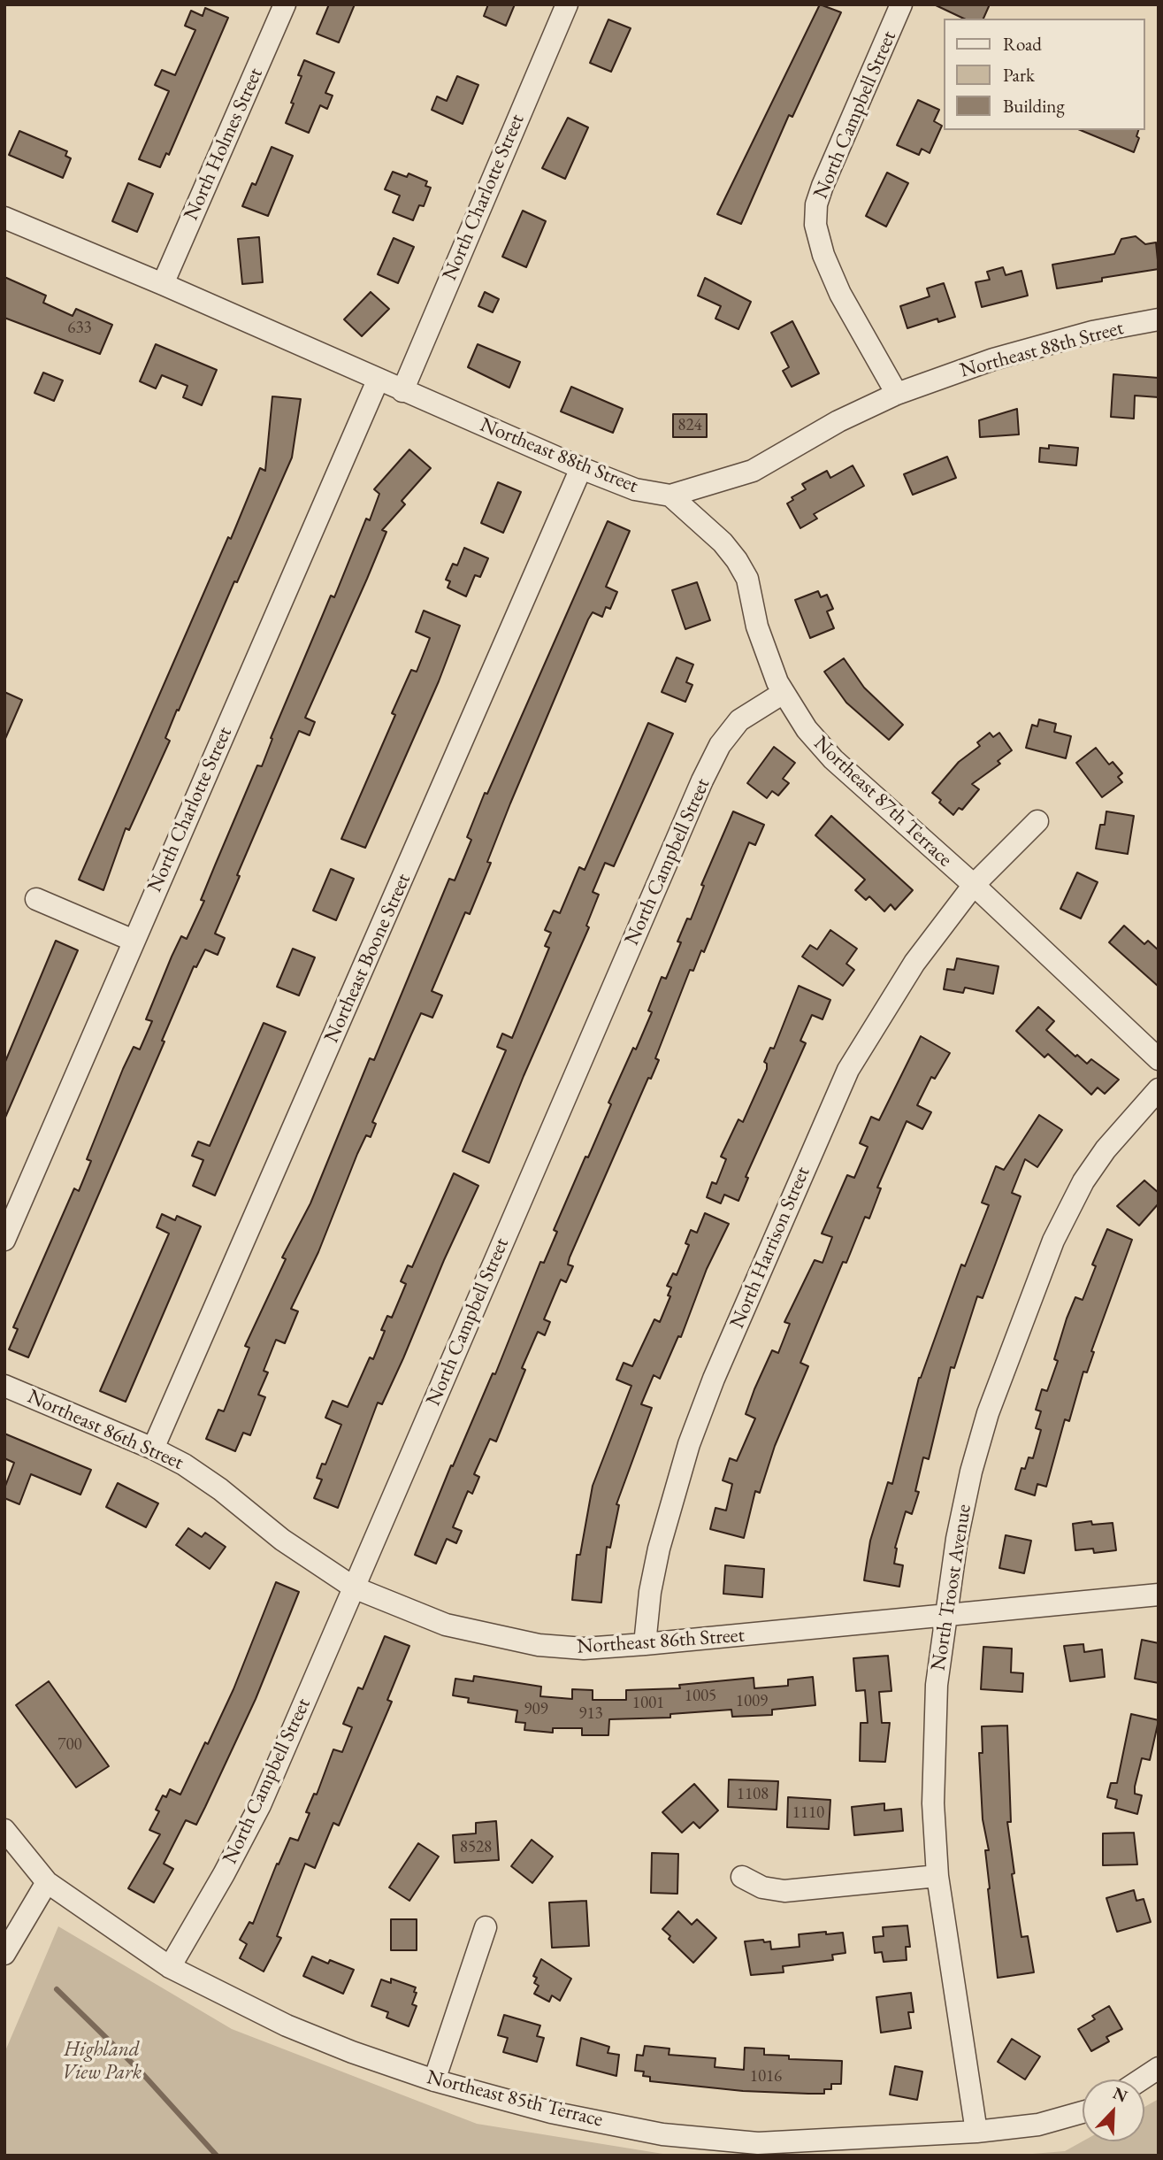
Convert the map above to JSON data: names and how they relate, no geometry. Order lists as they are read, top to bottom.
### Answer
{
  "streets": {
    "street": [
      "North Campbell Street",
      "North Holmes Street",
      "North Charlotte Street",
      "Northeast 88th Street",
      "Northeast 87th Terrace",
      "Northeast Boone Street",
      "North Harrison Street",
      "Northeast 86th Street",
      "North Troost Avenue",
      "Northeast 85th Terrace"
    ]
  },
  "crossings": [
    ["North Campbell Street", "Northeast 88th Street"],
    ["North Campbell Street", "Northeast 87th Terrace"],
    ["North Campbell Street", "Northeast 86th Street"],
    ["North Campbell Street", "Northeast 85th Terrace"],
    ["North Holmes Street", "Northeast 88th Street"],
    ["North Charlotte Street", "Northeast 88th Street"],
    ["Northeast 88th Street", "Northeast 87th Terrace"],
    ["Northeast 88th Street", "Northeast Boone Street"],
    ["Northeast 87th Terrace", "North Harrison Street"],
    ["Northeast Boone Street", "Northeast 86th Street"],
    ["North Harrison Street", "Northeast 86th Street"],
    ["Northeast 86th Street", "North Troost Avenue"],
    ["North Troost Avenue", "Northeast 85th Terrace"]
  ],
  "parks": ["Highland View Park"],
  "house_numbers": [
    "633",
    "824",
    "1005",
    "1009",
    "1001",
    "909",
    "913",
    "700",
    "1108",
    "1110",
    "8528",
    "1016"
  ],
  "legend": ["Road", "Park", "Building"],
  "north": "top right"
}
